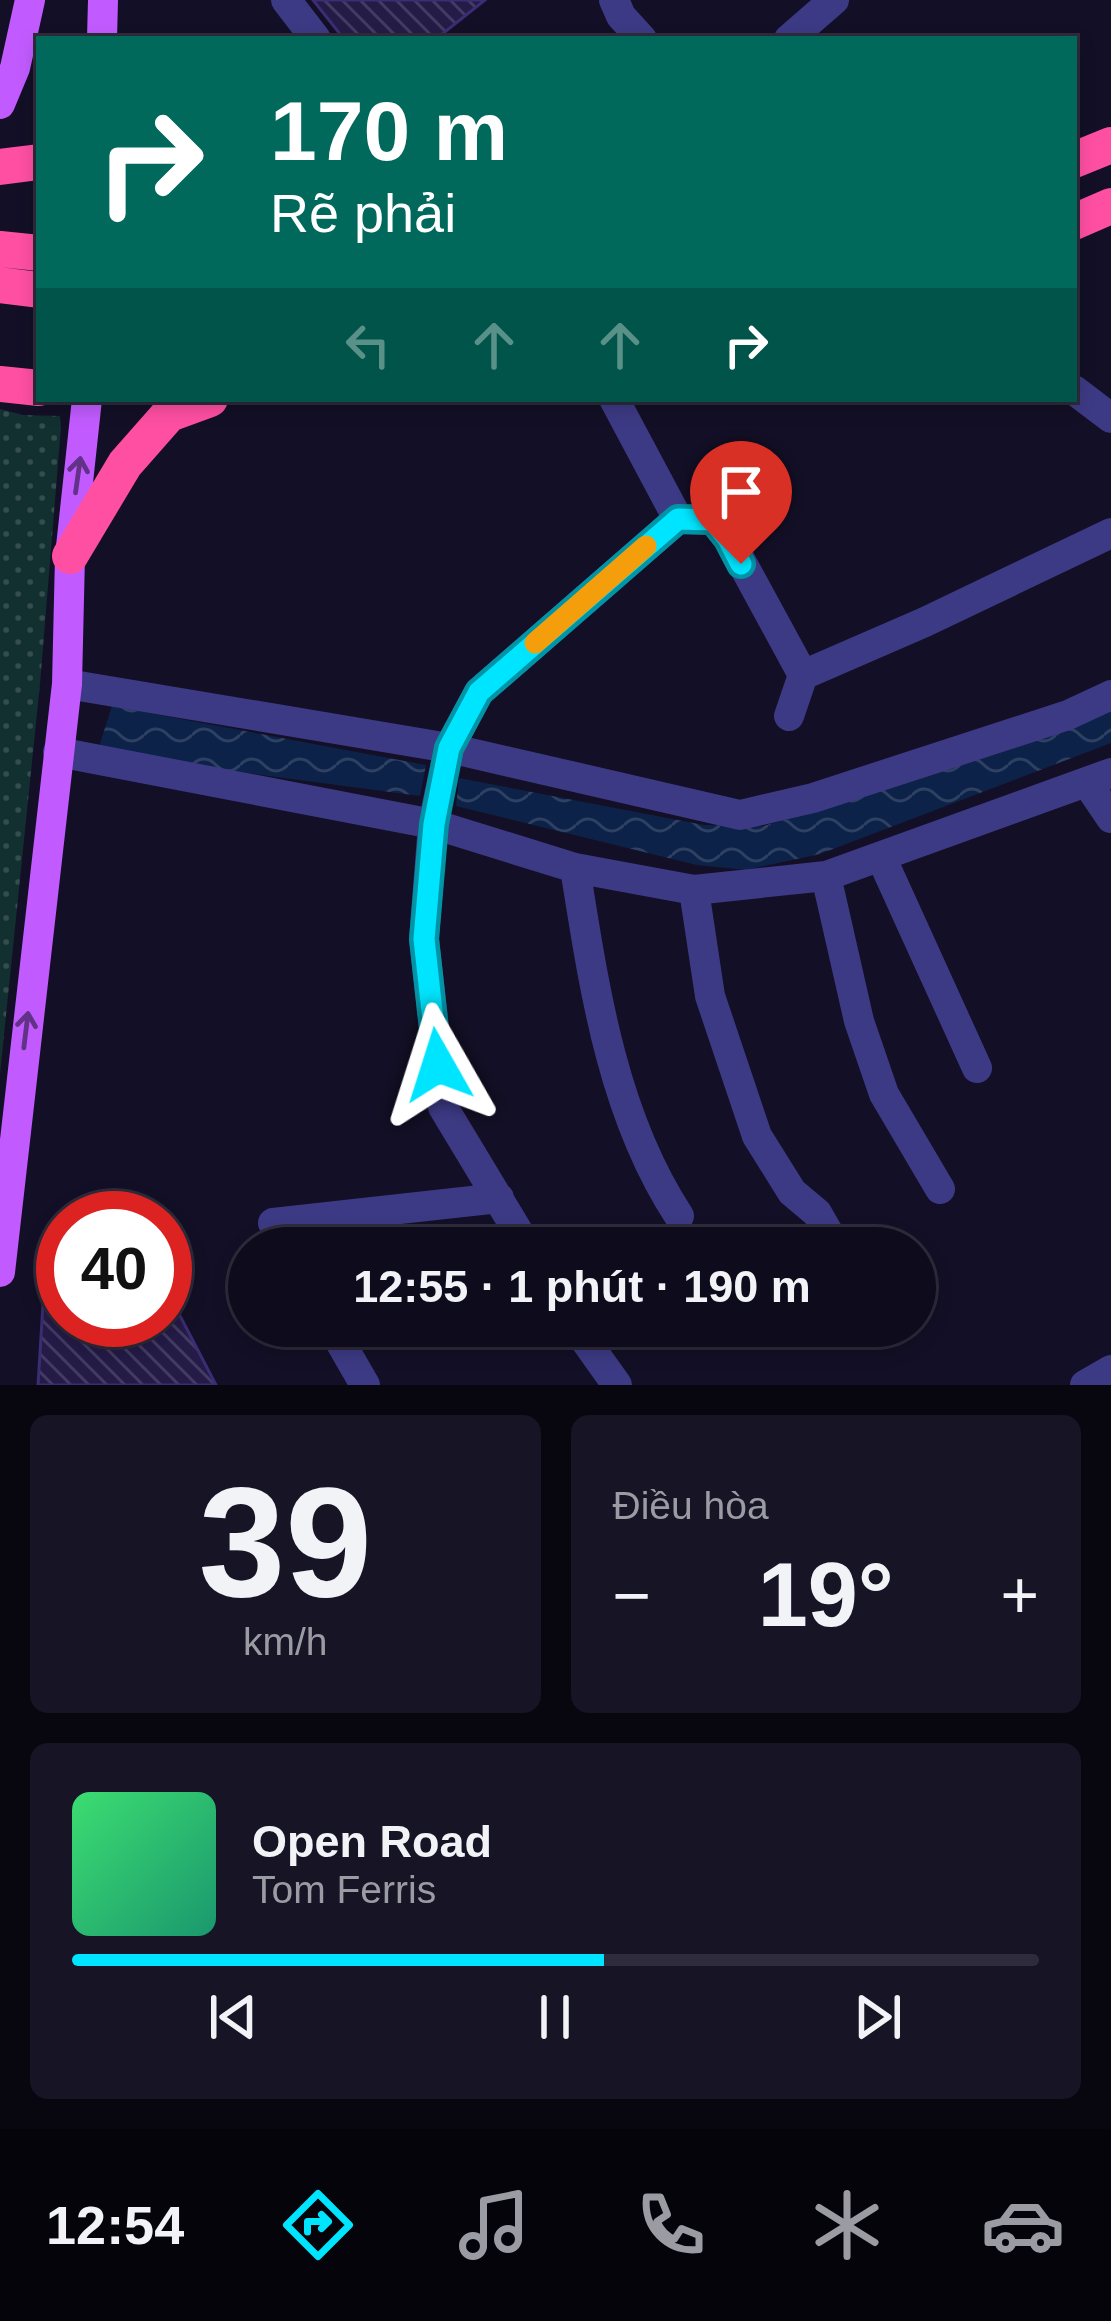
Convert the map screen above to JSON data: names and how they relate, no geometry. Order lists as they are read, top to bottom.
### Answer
{
  "page": {
    "turn": ["170 m", "Rẽ phải"],
    "limit": "40",
    "trip": "12:55 · 1 phút · 190 m",
    "tile": [
      ["39", "km/h"],
      "Điều hòa"
    ],
    "heat": ["−", "19°", "+"],
    "song": ["Open Road", "Tom Ferris"],
    "tabs": "12:54"
  }
}
